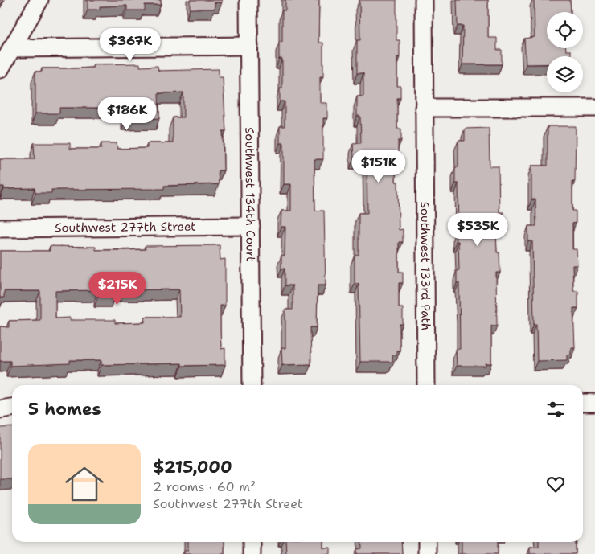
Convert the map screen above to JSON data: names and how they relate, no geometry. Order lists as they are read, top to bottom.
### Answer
{
  "streets": {
    "street": ["Southwest 134th Court", "Southwest 277th Street", "Southwest 133rd Path"]
  },
  "crossings": [
    ["Southwest 134th Court", "Southwest 277th Street"]
  ],
  "page": {
    "price": [
      "$367K",
      "$186K",
      "$151K",
      "$535K",
      "$215K"
    ],
    "heading": "5 homes",
    "list": [
      {
        "name": "$215,000",
        "note": "2 rooms · 60 m² · Southwest 277th Street"
      }
    ]
  }
}
